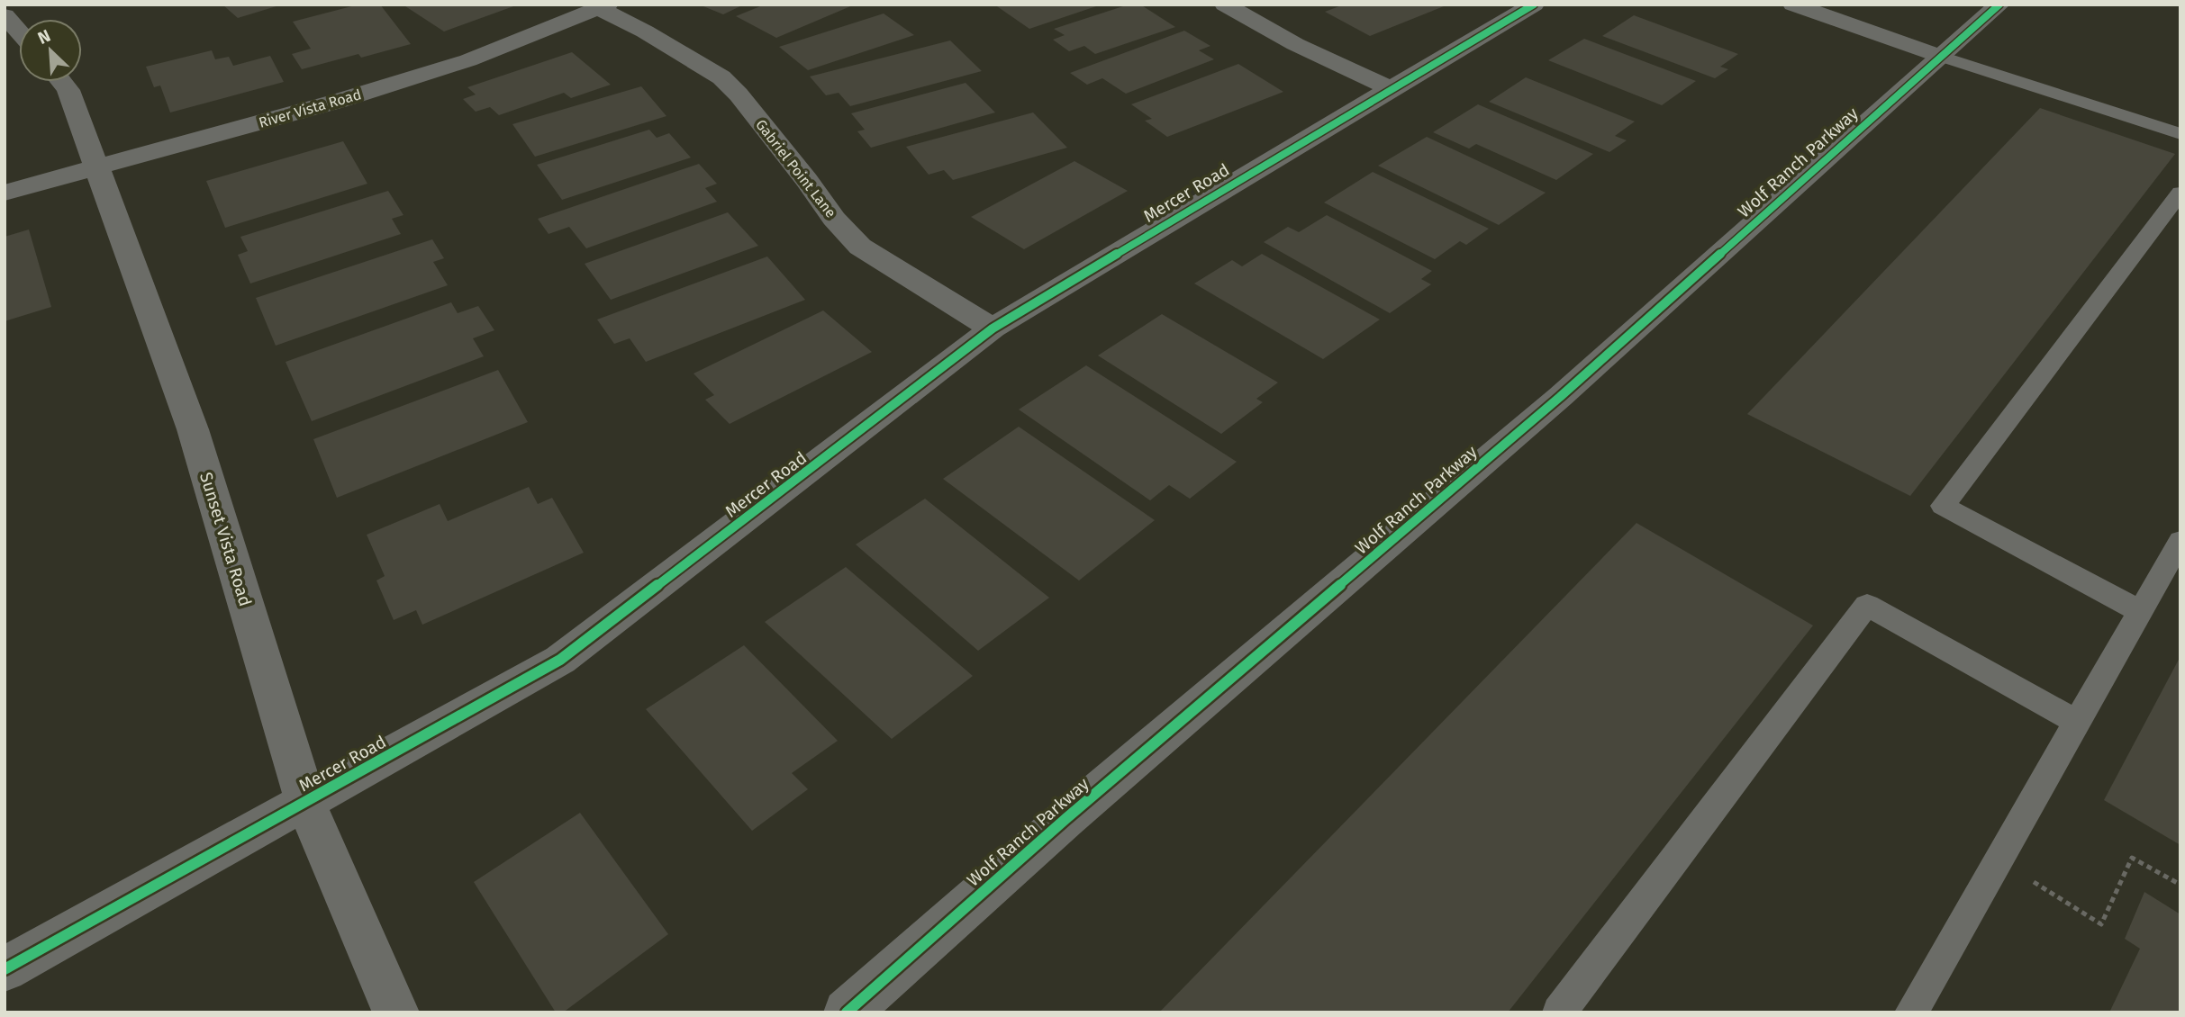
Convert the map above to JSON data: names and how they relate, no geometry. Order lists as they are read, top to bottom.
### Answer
{
  "streets": {
    "street": [
      "River Vista Road",
      "Wolf Ranch Parkway",
      "Gabriel Point Lane",
      "Mercer Road",
      "Sunset Vista Road"
    ]
  },
  "crossings": [
    ["River Vista Road", "Gabriel Point Lane"],
    ["River Vista Road", "Sunset Vista Road"],
    ["Gabriel Point Lane", "Mercer Road"],
    ["Mercer Road", "Sunset Vista Road"]
  ],
  "north": "top left"
}
